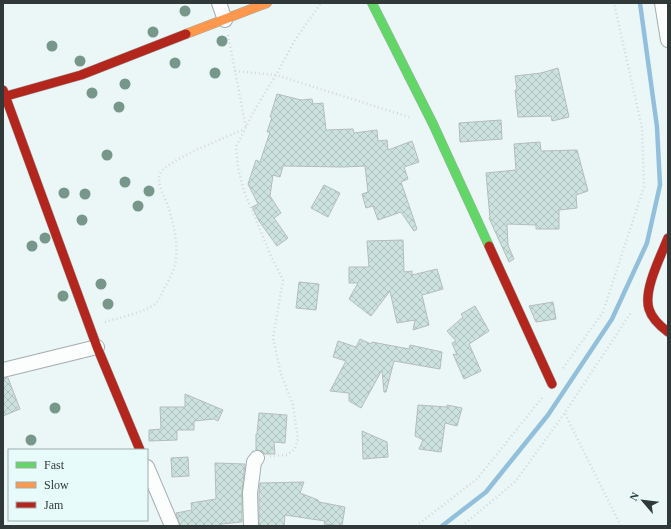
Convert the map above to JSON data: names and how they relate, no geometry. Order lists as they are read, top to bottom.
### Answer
{
  "legend": ["Fast", "Slow", "Jam"],
  "north": "top left"
}
